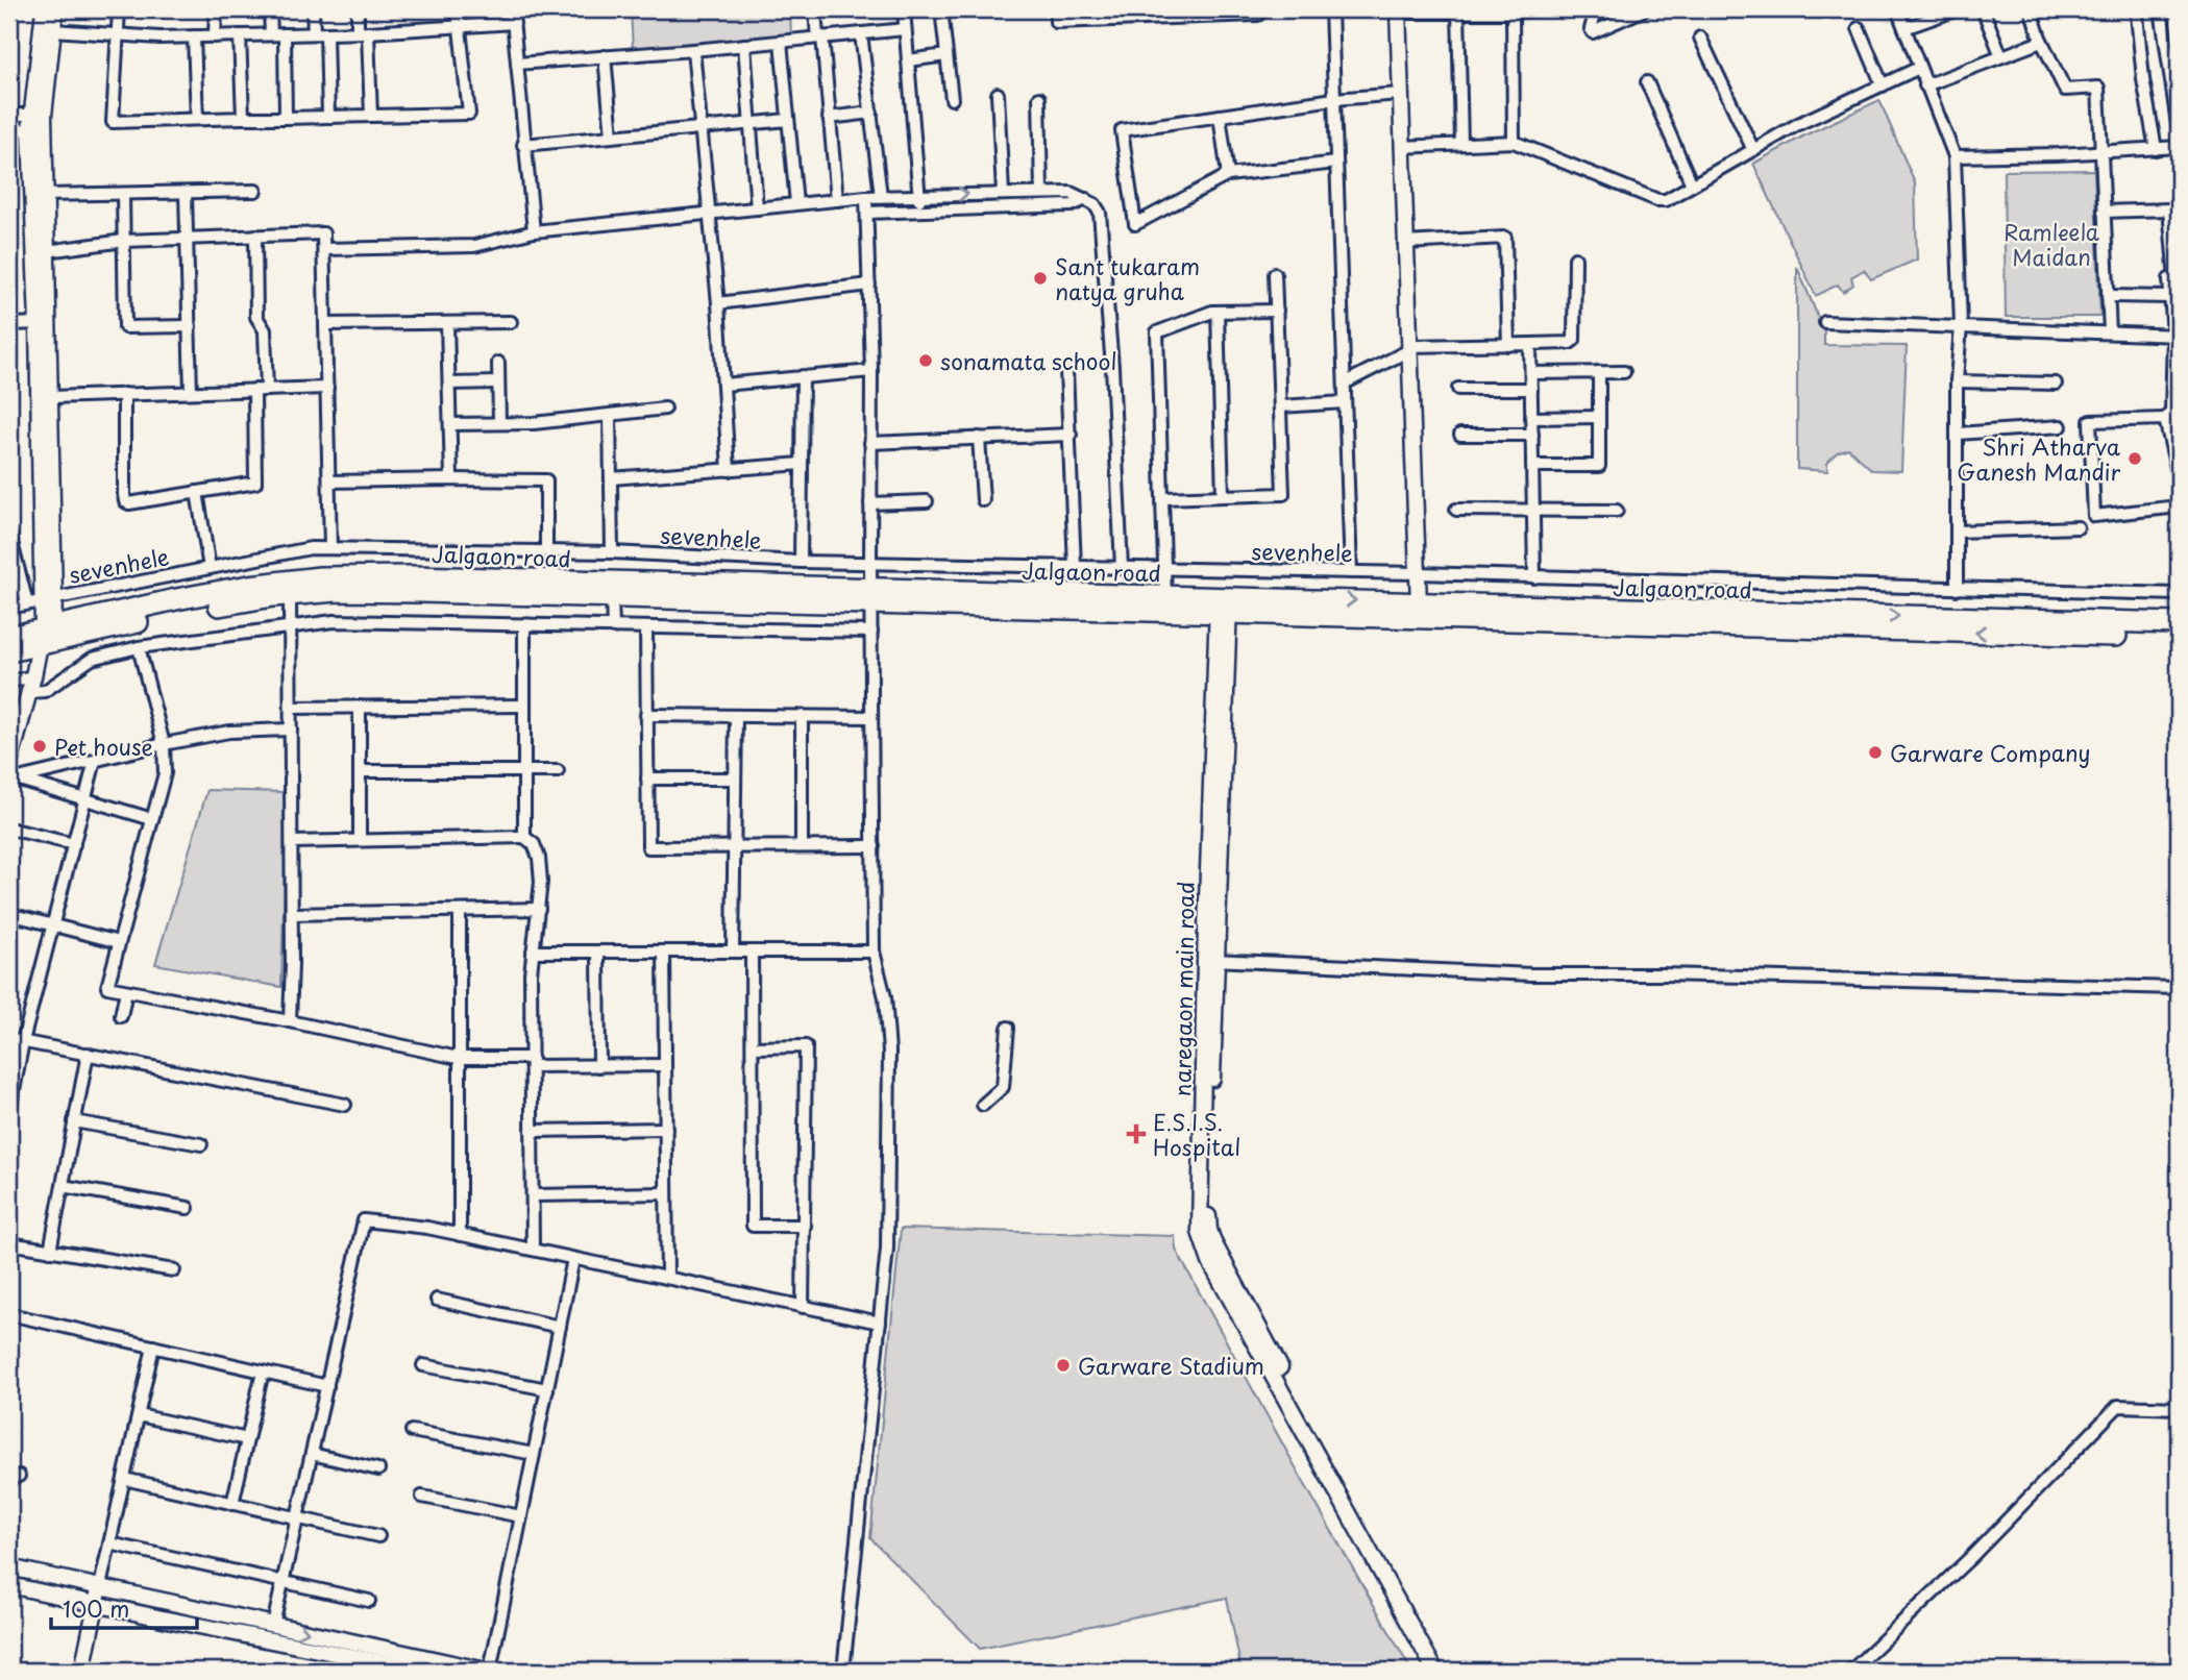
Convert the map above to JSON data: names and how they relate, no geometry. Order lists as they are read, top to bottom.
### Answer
{
  "streets": {
    "highway": ["Jalgaon road"],
    "street": ["sevenhele", "naregaon main road"]
  },
  "crossings": [
    ["Jalgaon road", "naregaon main road"]
  ],
  "parks": ["Ramleela Maidan"],
  "places": {
    "other": [
      "Sant tukaram natya gruha",
      "sonamata school",
      "Shri Atharva Ganesh Mandir",
      "Pet house",
      "Garware Company",
      "Garware Stadium"
    ],
    "health": ["E.S.I.S. Hospital"]
  },
  "scale_bar": "100 m"
}
